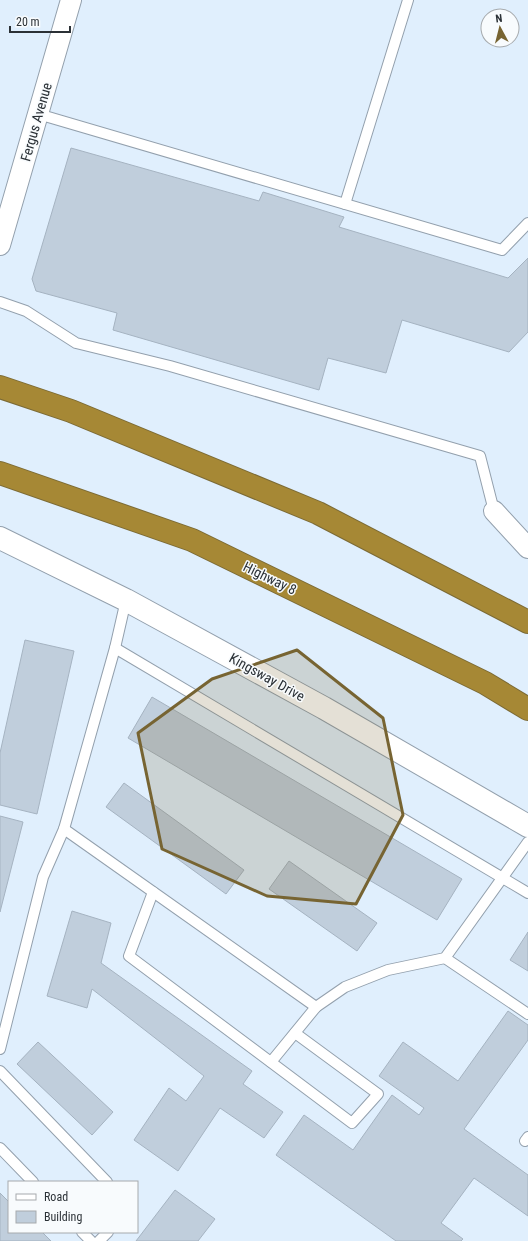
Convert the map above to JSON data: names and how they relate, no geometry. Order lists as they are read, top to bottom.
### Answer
{
  "streets": {
    "highway": ["Highway 8"],
    "street": ["Fergus Avenue", "Kingsway Drive"]
  },
  "legend": ["Road", "Building"],
  "scale_bar": "20 m",
  "north": "top"
}
